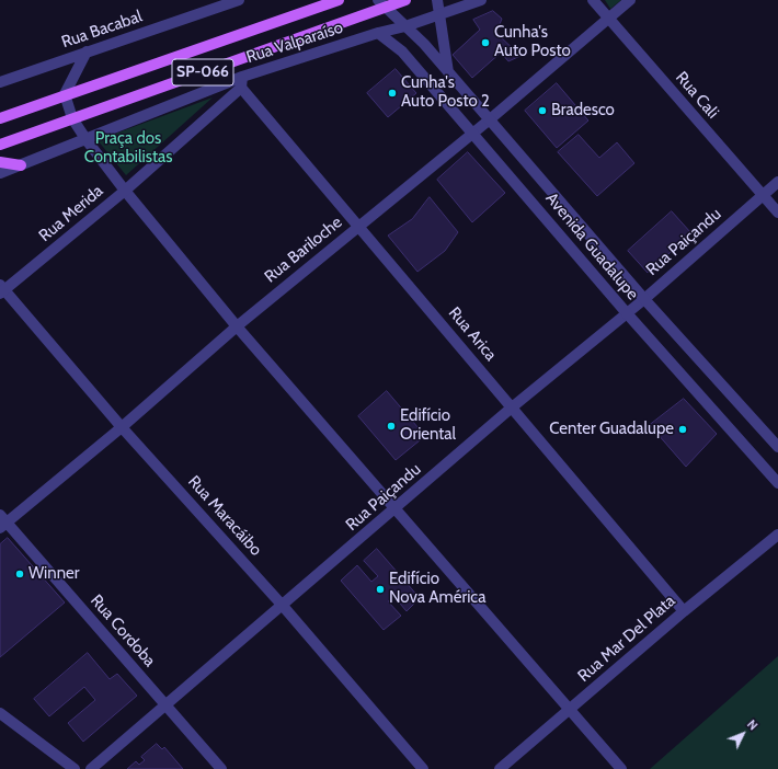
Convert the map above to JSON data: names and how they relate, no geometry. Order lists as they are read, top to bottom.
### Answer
{
  "streets": {
    "main road": ["SP-066"],
    "street": [
      "Rua Bacabal",
      "Rua Valparaíso",
      "Rua Cali",
      "Rua Merida",
      "Rua Paiçandu",
      "Avenida Guadalupe",
      "Rua Bariloche",
      "Rua Arica",
      "Rua Maracáibo",
      "Rua Cordoba",
      "Rua Mar Del Plata"
    ]
  },
  "crossings": [
    ["Rua Valparaíso", "Rua Merida"],
    ["Rua Valparaíso", "Avenida Guadalupe"],
    ["Rua Valparaíso", "Rua Arica"],
    ["SP-066", "Avenida Guadalupe"],
    ["Rua Cali", "Rua Paiçandu"],
    ["Rua Cali", "Rua Bariloche"],
    ["Rua Merida", "Rua Arica"],
    ["Rua Merida", "Rua Maracáibo"],
    ["Rua Paiçandu", "Avenida Guadalupe"],
    ["Rua Paiçandu", "Rua Arica"],
    ["Rua Paiçandu", "Rua Maracáibo"],
    ["Rua Paiçandu", "Rua Cordoba"],
    ["Avenida Guadalupe", "Rua Bariloche"],
    ["Rua Bariloche", "Rua Arica"],
    ["Rua Bariloche", "Rua Maracáibo"],
    ["Rua Bariloche", "Rua Cordoba"],
    ["Rua Arica", "Rua Mar Del Plata"]
  ],
  "parks": ["Praça dos Contabilistas"],
  "places": [
    "Cunha's Auto Posto",
    "Cunha's Auto Posto 2",
    "Bradesco",
    "Edifício Oriental",
    "Center Guadalupe",
    "Winner",
    "Edifício Nova América"
  ],
  "north": "top right"
}
